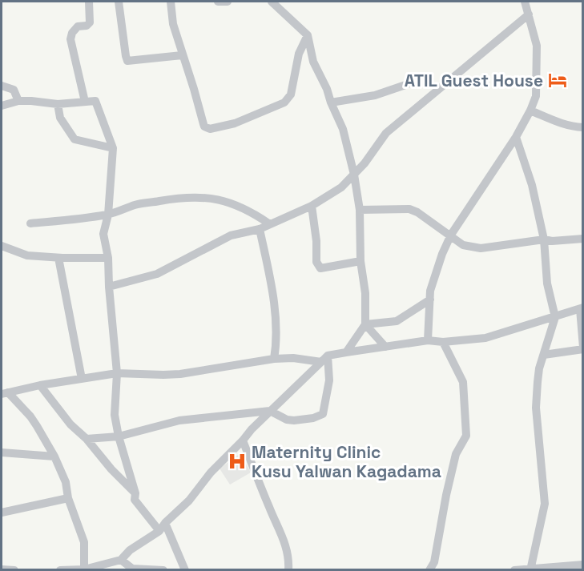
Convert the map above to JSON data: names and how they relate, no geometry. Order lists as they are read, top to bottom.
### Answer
{
  "places": {
    "hotel": ["ATIL Guest House"],
    "hospital": ["Maternity Clinic Kusu Yalwan Kagadama"]
  }
}
